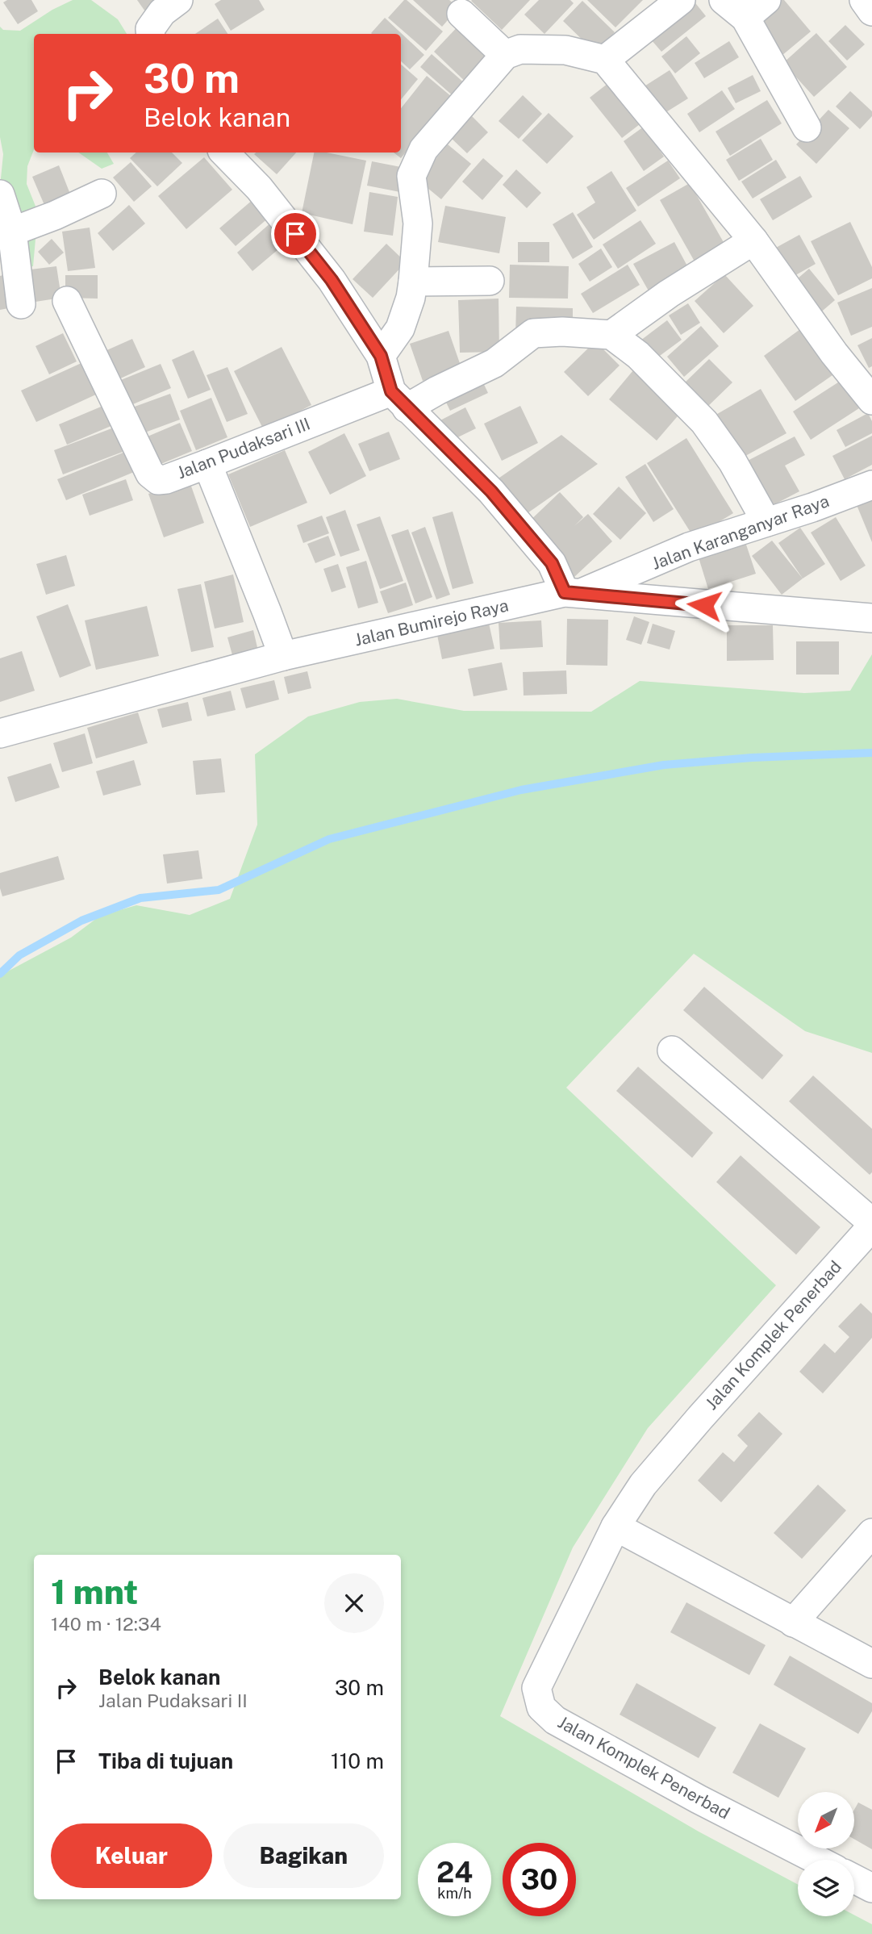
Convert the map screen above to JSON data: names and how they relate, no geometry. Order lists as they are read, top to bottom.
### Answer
{
  "streets": {
    "street": [
      "Jalan Pudaksari III",
      "Jalan Karanganyar Raya",
      "Jalan Bumirejo Raya",
      "Jalan Komplek Penerbad"
    ]
  },
  "crossings": [
    ["Jalan Karanganyar Raya", "Jalan Bumirejo Raya"]
  ],
  "north": "bottom left",
  "page": {
    "turn": ["30 m", "Belok kanan"],
    "heading": ["1 mnt", "140 m · 12:34"],
    "list": [
      {
        "name": "Belok kanan",
        "note": "Jalan Pudaksari II",
        "value": "30 m"
      },
      {
        "name": "Tiba di tujuan",
        "value": "110 m"
      }
    ],
    "buttons": ["Keluar", "Bagikan"],
    "speed": "24 km/h",
    "limit": "30"
  }
}
